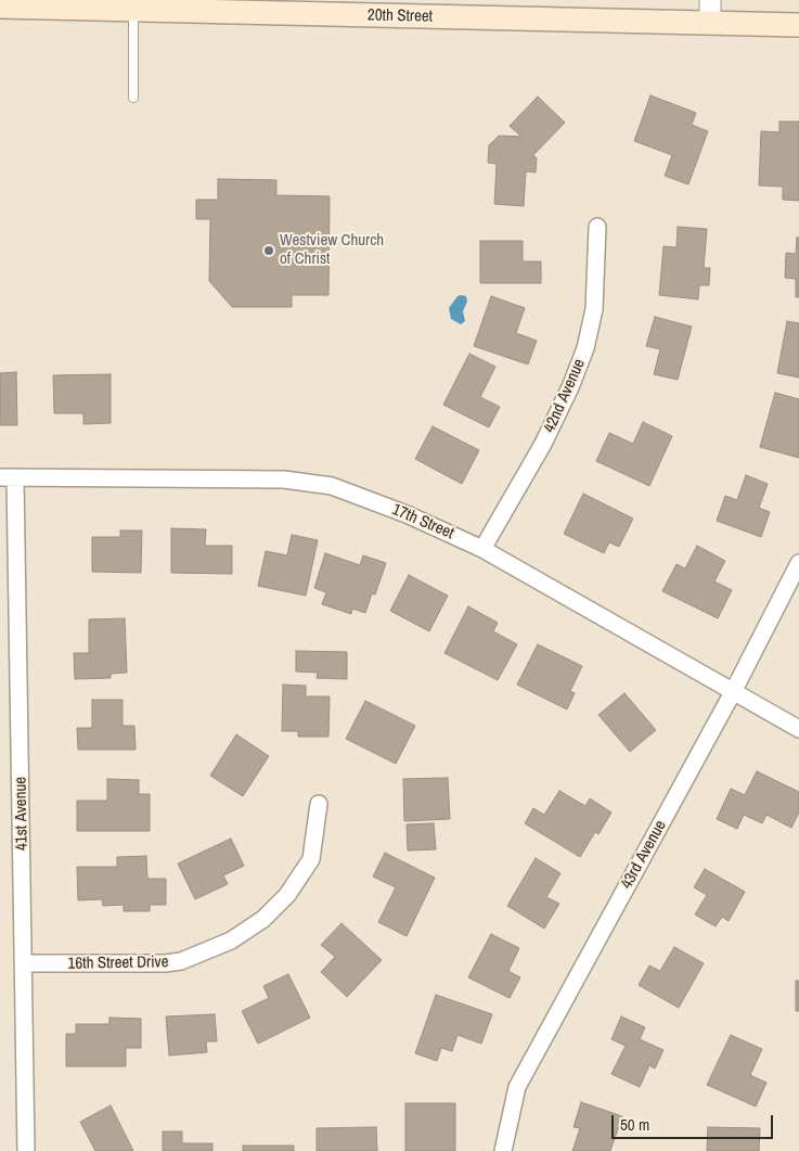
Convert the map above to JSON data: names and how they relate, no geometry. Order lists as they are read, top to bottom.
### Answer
{
  "streets": {
    "main road": ["20th Street"],
    "street": [
      "42nd Avenue",
      "17th Street",
      "41st Avenue",
      "43rd Avenue",
      "16th Street Drive"
    ]
  },
  "crossings": [
    ["42nd Avenue", "17th Street"],
    ["17th Street", "41st Avenue"],
    ["17th Street", "43rd Avenue"],
    ["41st Avenue", "16th Street Drive"]
  ],
  "places": ["Westview Church of Christ"],
  "scale_bar": "50 m"
}
